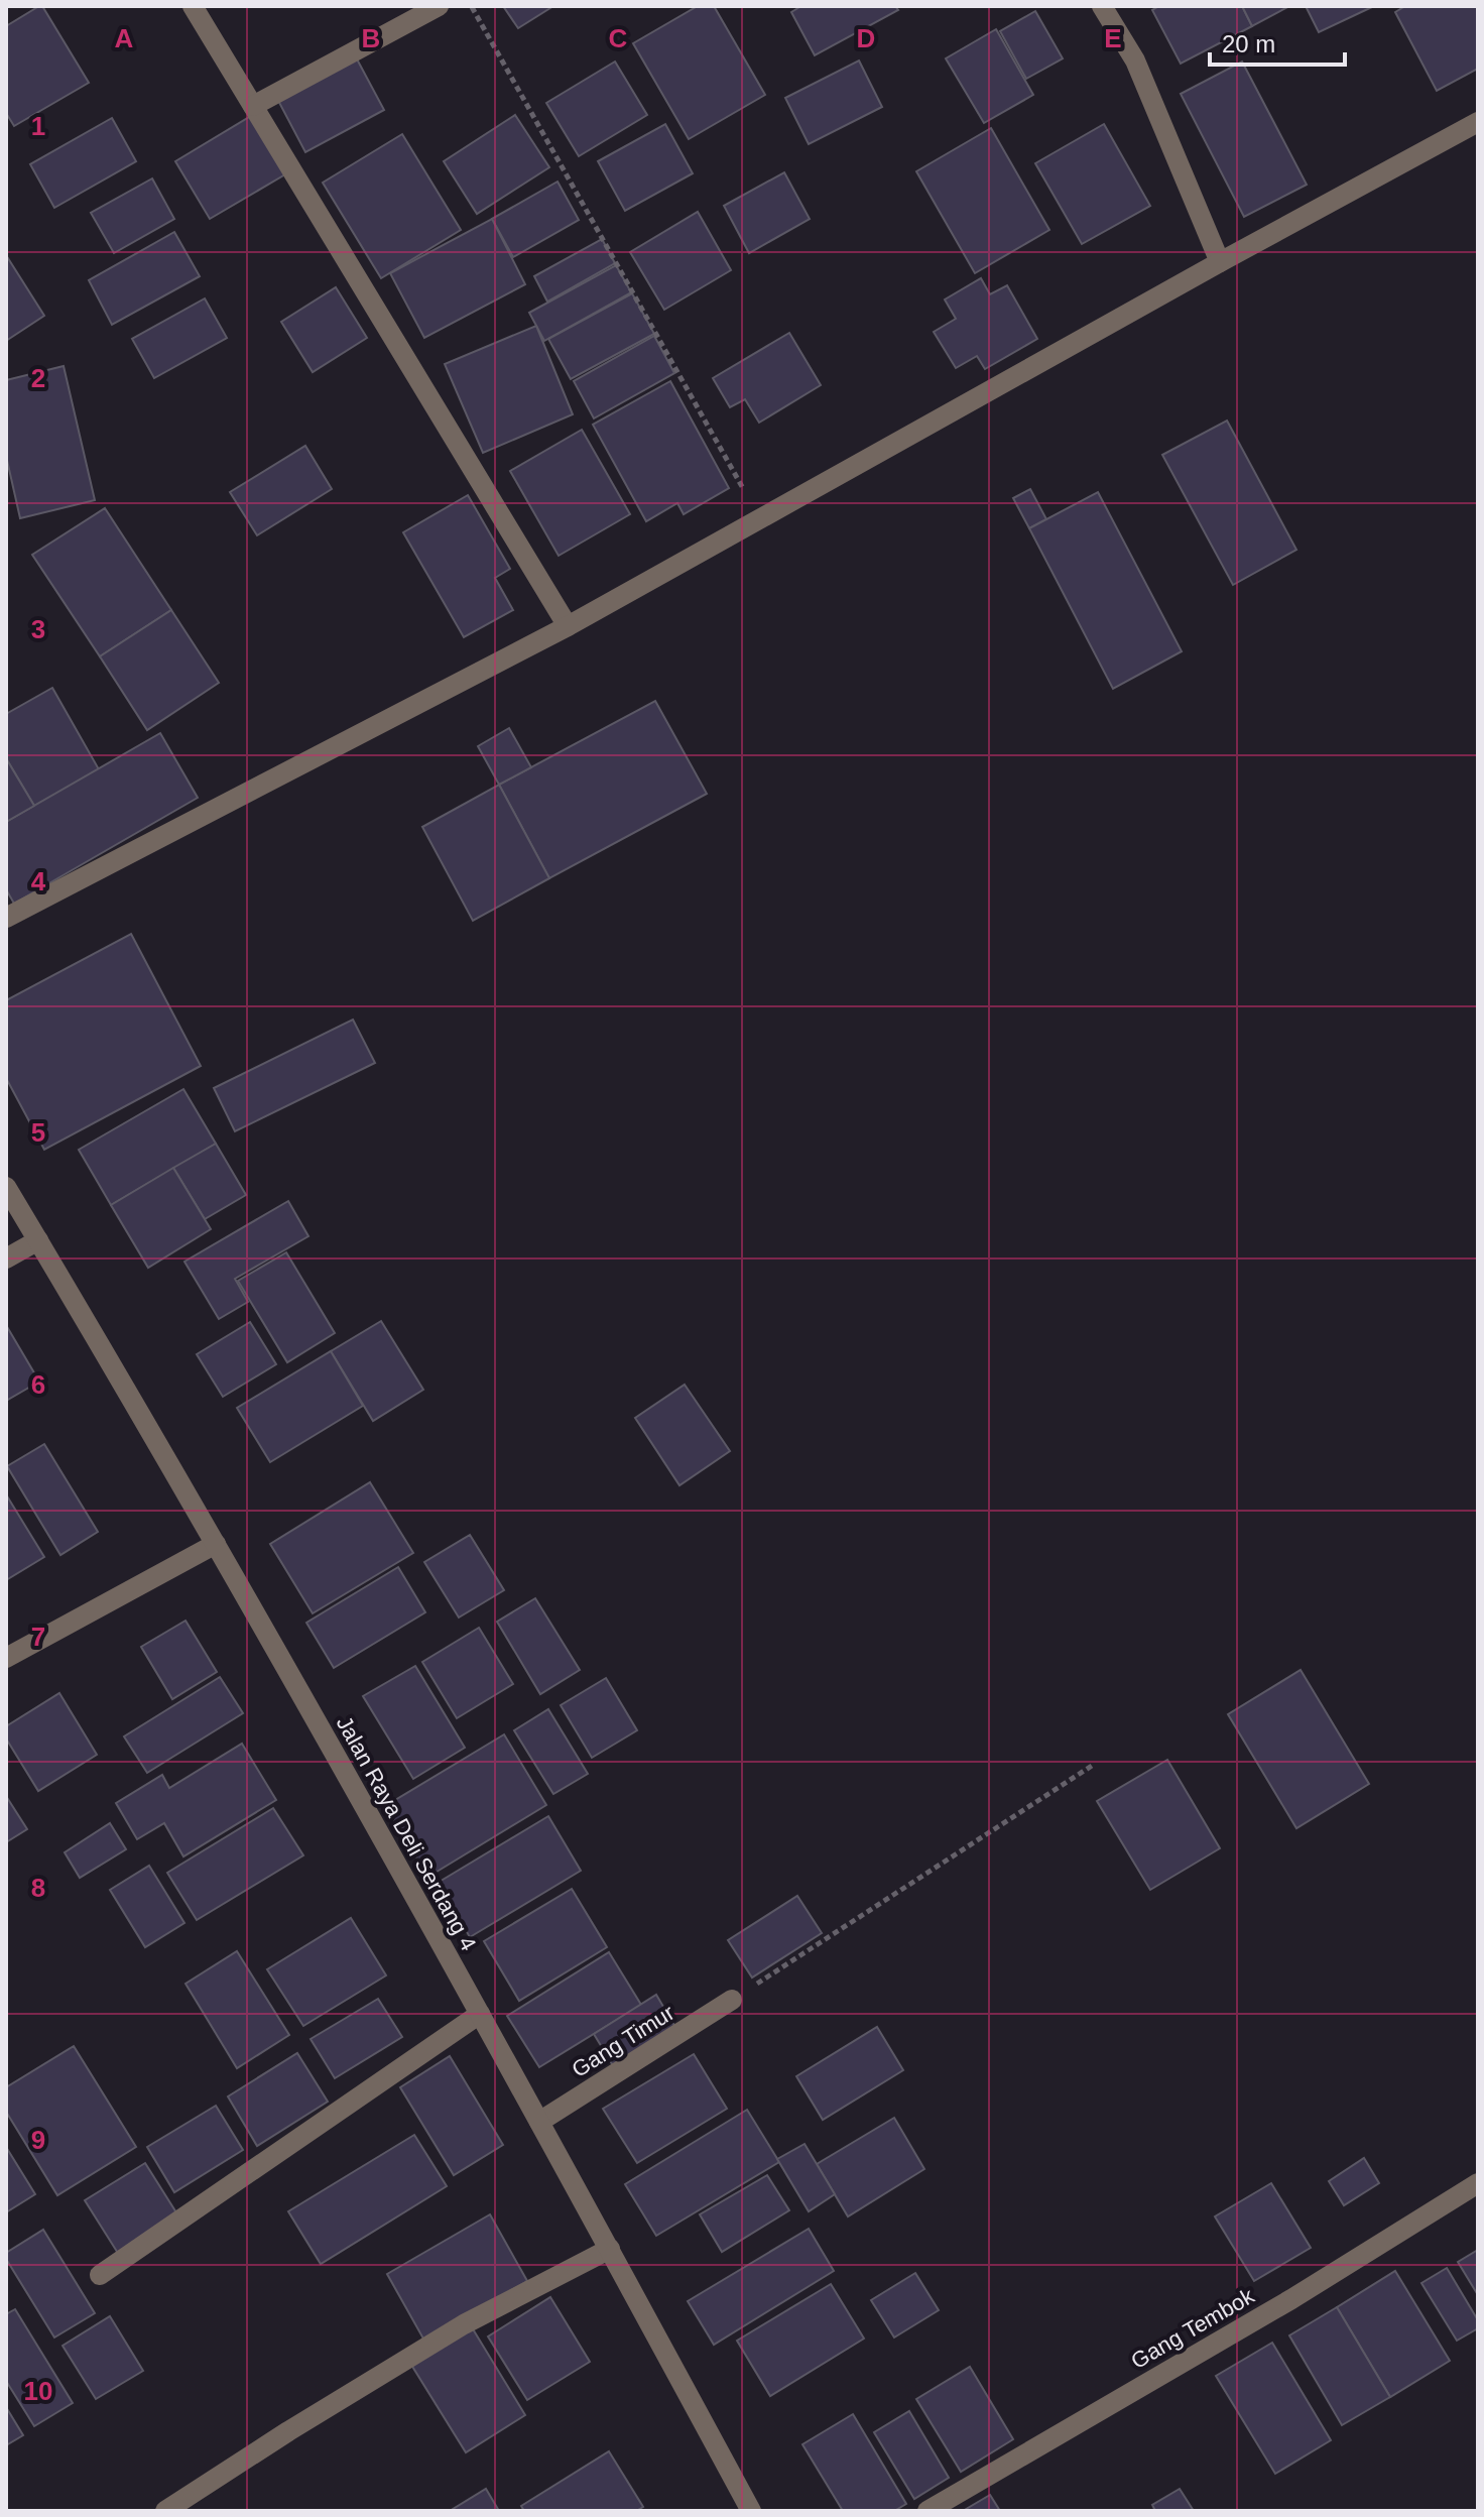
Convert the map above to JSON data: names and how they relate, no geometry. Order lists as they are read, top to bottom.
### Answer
{
  "streets": {
    "street": ["Jalan Raya Deli Serdang 4", "Gang Timur", "Gang Tembok"]
  },
  "crossings": [
    ["Jalan Raya Deli Serdang 4", "Gang Timur"]
  ],
  "scale_bar": "20 m",
  "grid": {
    "columns": [
      "A",
      "B",
      "C",
      "D",
      "E"
    ],
    "rows": [
      "1",
      "2",
      "3",
      "4",
      "5",
      "6",
      "7",
      "8",
      "9",
      "10"
    ]
  }
}
